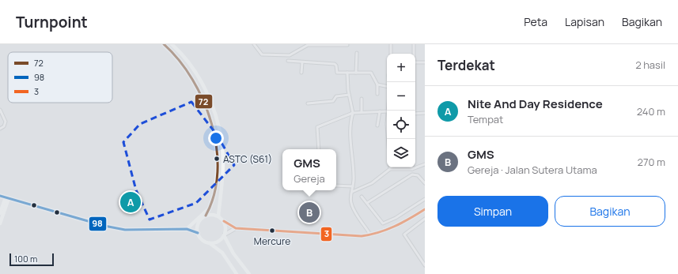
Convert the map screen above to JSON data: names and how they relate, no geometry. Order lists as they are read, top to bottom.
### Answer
{
  "places": ["ASTC (S61)", "Mercure"],
  "lines": ["transit line 72", "transit line 98", "transit line 3"],
  "legend": ["72", "98", "3"],
  "scale_bar": "100 m",
  "page": {
    "header": "Turnpoint",
    "nav": ["Peta", "Lapisan", "Bagikan"],
    "heading": ["Terdekat", "2 hasil"],
    "map_buttons": ["+", "−"],
    "list": [
      {
        "mark": "A",
        "name": "Nite And Day Residence",
        "note": "Tempat",
        "value": "240 m"
      },
      {
        "mark": "B",
        "name": "GMS",
        "note": "Gereja · Jalan Sutera Utama",
        "value": "270 m"
      }
    ],
    "popup": ["GMS", "Gereja"],
    "buttons": ["Simpan", "Bagikan"],
    "pins": ["A", "B"],
    "scale": "100 m"
  }
}
